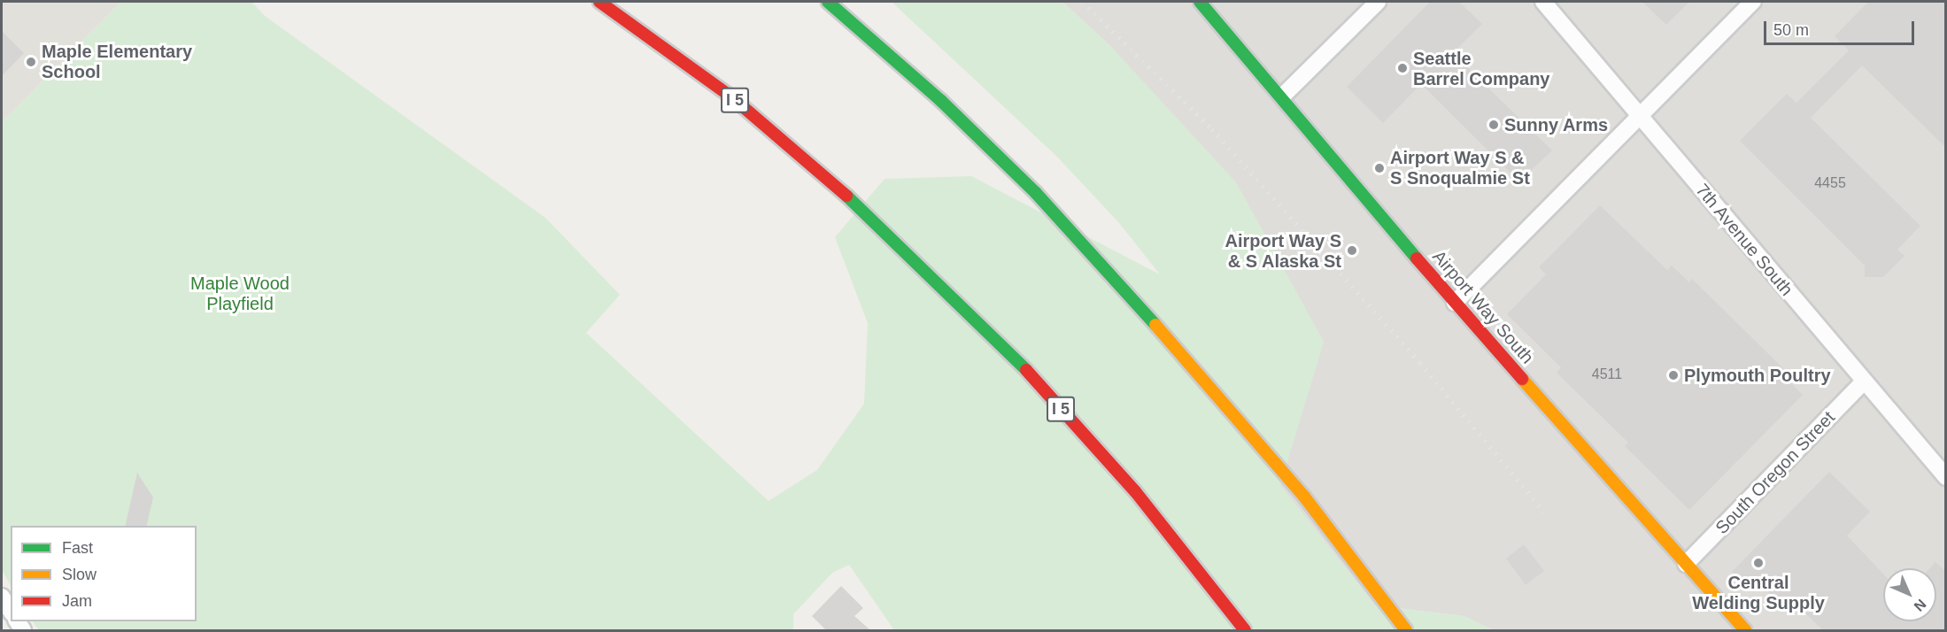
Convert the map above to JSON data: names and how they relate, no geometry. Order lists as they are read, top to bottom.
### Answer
{
  "streets": {
    "main road": ["I 5", "Airport Way South"],
    "street": ["7th Avenue South", "South Oregon Street"]
  },
  "crossings": [
    ["7th Avenue South", "South Oregon Street"],
    ["Airport Way South", "South Oregon Street"]
  ],
  "parks": ["Maple Wood Playfield"],
  "places": [
    "Maple Elementary School",
    "Seattle Barrel Company",
    "Sunny Arms",
    "Airport Way S & S Snoqualmie St",
    "Airport Way S & S Alaska St",
    "Plymouth Poultry",
    "Central Welding Supply"
  ],
  "house_numbers": ["4455", "4511"],
  "legend": ["Fast", "Slow", "Jam"],
  "scale_bar": "50 m",
  "north": "bottom right"
}
